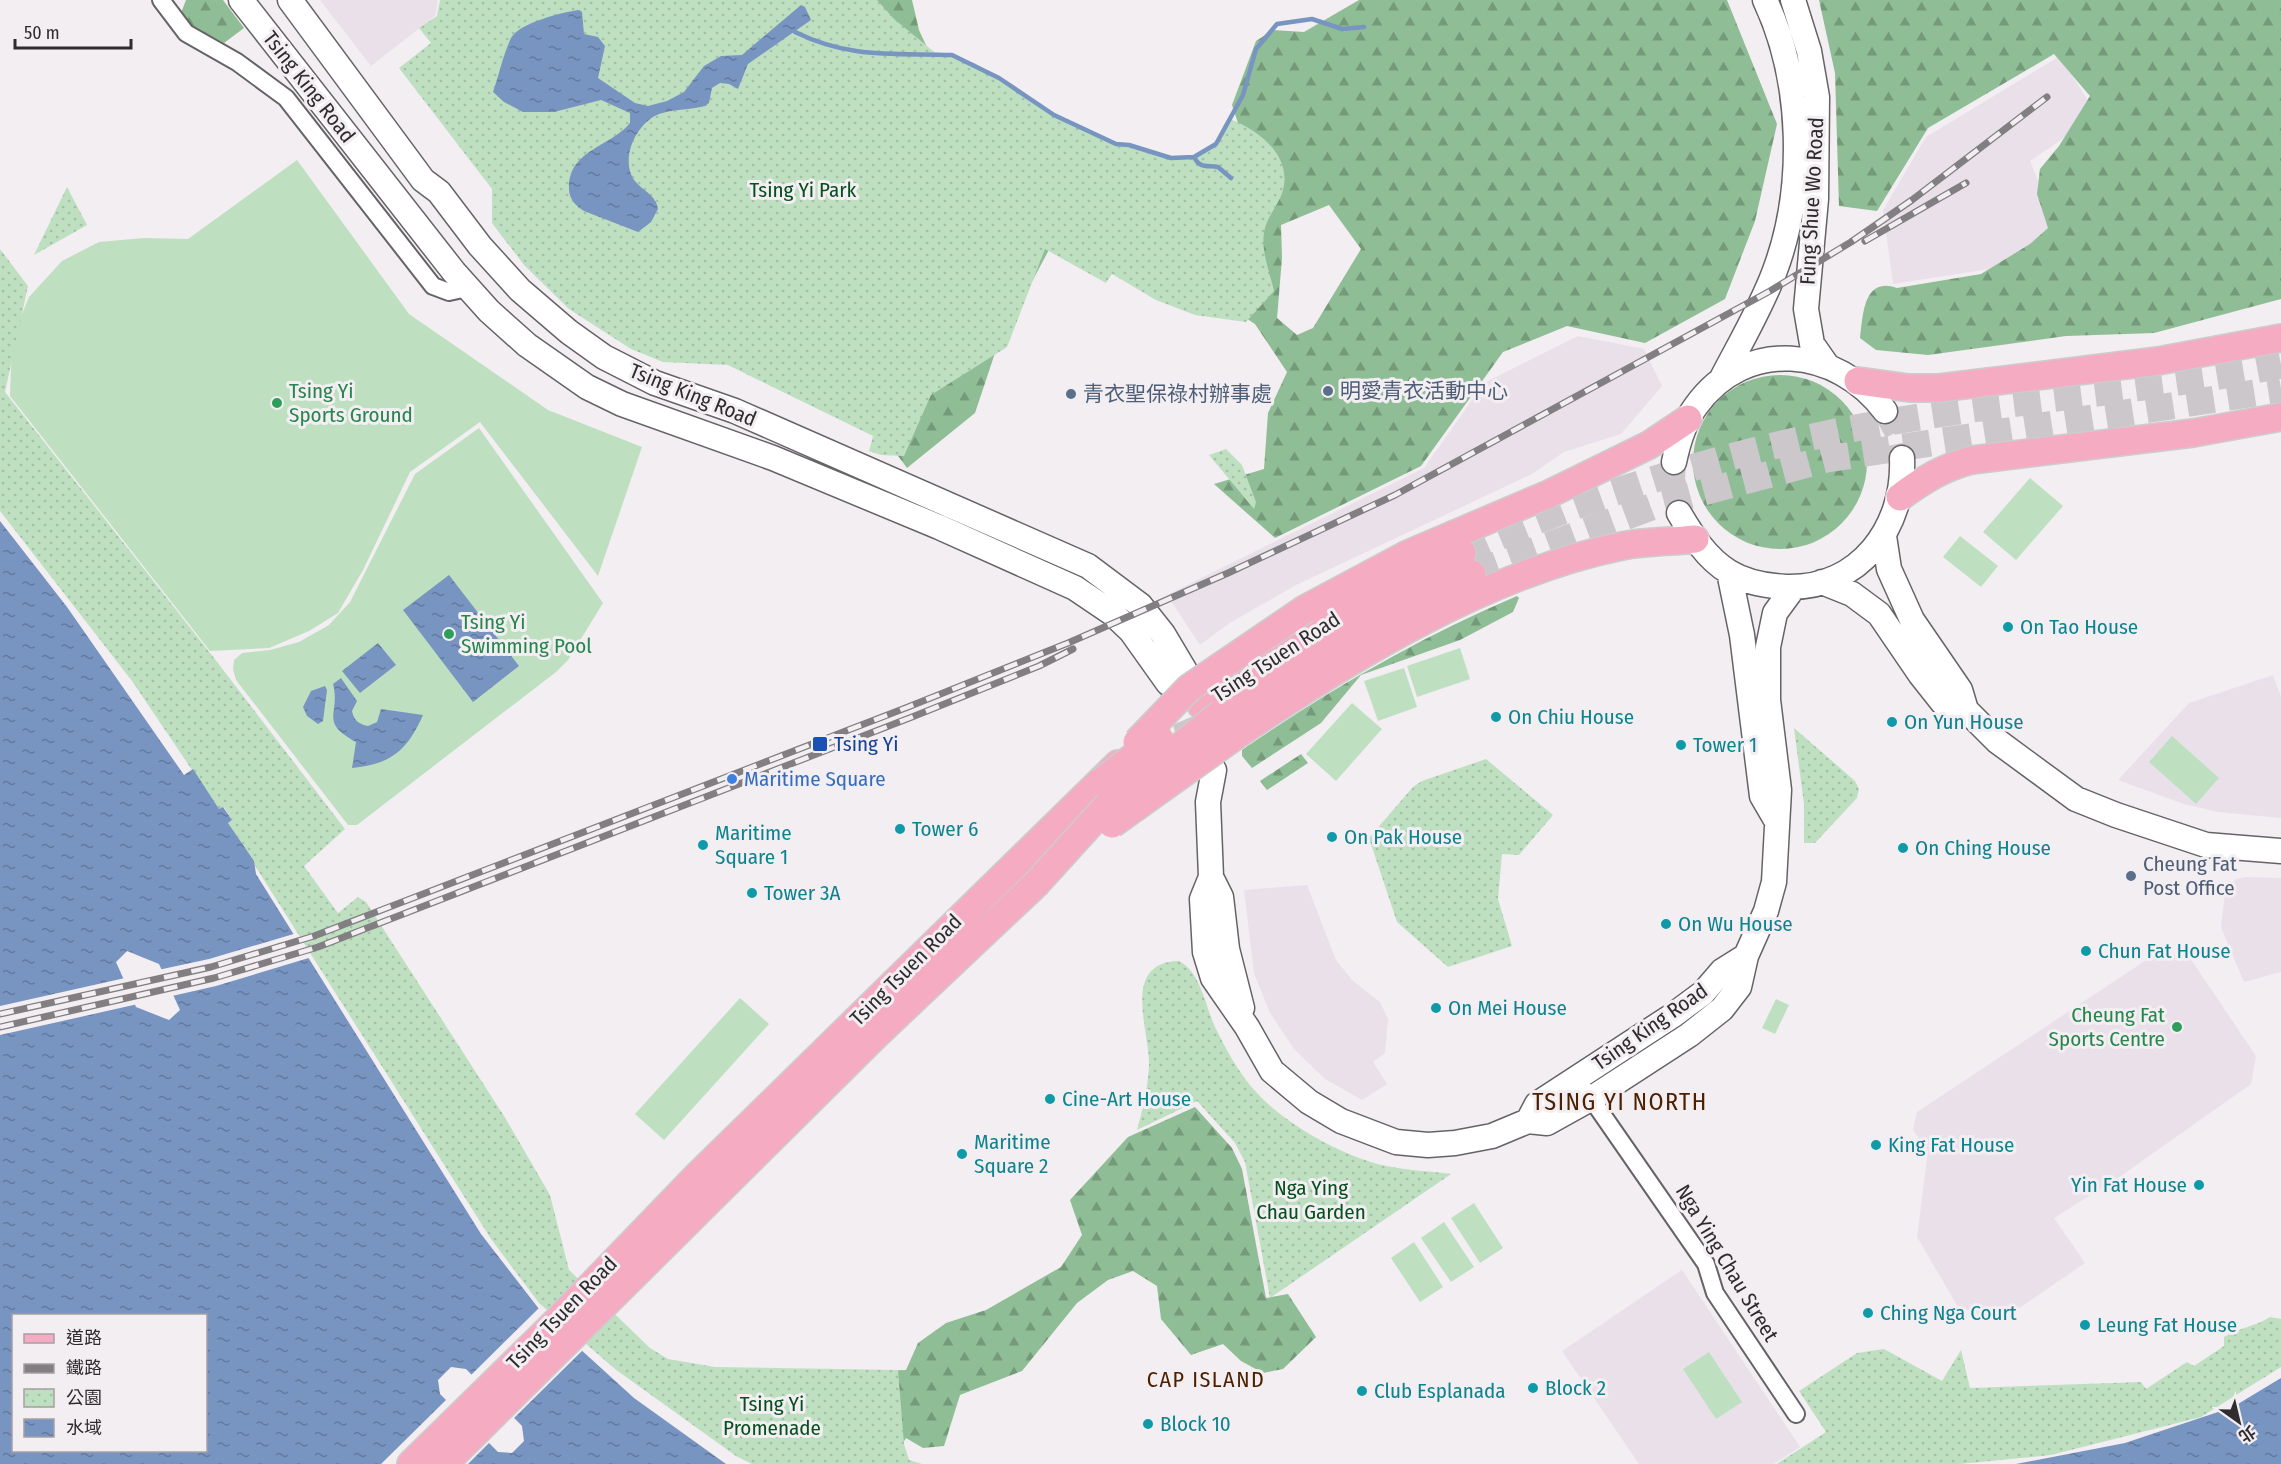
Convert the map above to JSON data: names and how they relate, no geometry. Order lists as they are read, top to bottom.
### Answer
{
  "streets": {
    "main road": ["Tsing King Road", "Fung Shue Wo Road", "Tsing Tsuen Road"],
    "street": ["Nga Ying Chau Street"]
  },
  "crossings": [
    ["Tsing King Road", "Nga Ying Chau Street"]
  ],
  "districts": ["TSING YI NORTH", "CAP ISLAND"],
  "parks": ["Tsing Yi Park", "Nga Ying Chau Garden", "Tsing Yi Promenade"],
  "places": {
    "other": [
      "明愛青衣活動中心",
      "青衣聖保祿村辦事處",
      "Tsing Yi Sports Ground",
      "On Tao House",
      "Tsing Yi Swimming Pool",
      "On Chiu House",
      "On Yun House",
      "Tower 1",
      "Maritime Square",
      "Tower 6",
      "On Pak House",
      "Maritime Square 1",
      "On Ching House",
      "Cheung Fat Post Office",
      "Tower 3A",
      "On Wu House",
      "Chun Fat House",
      "On Mei House",
      "Cheung Fat Sports Centre",
      "Cine-Art House",
      "King Fat House",
      "Maritime Square 2",
      "Yin Fat House",
      "Ching Nga Court",
      "Leung Fat House",
      "Block 2",
      "Club Esplanada",
      "Block 10"
    ],
    "transit": ["Tsing Yi"]
  },
  "legend": [
    "道路",
    "鐵路",
    "公園",
    "水域"
  ],
  "scale_bar": "50 m",
  "north": "bottom right"
}
